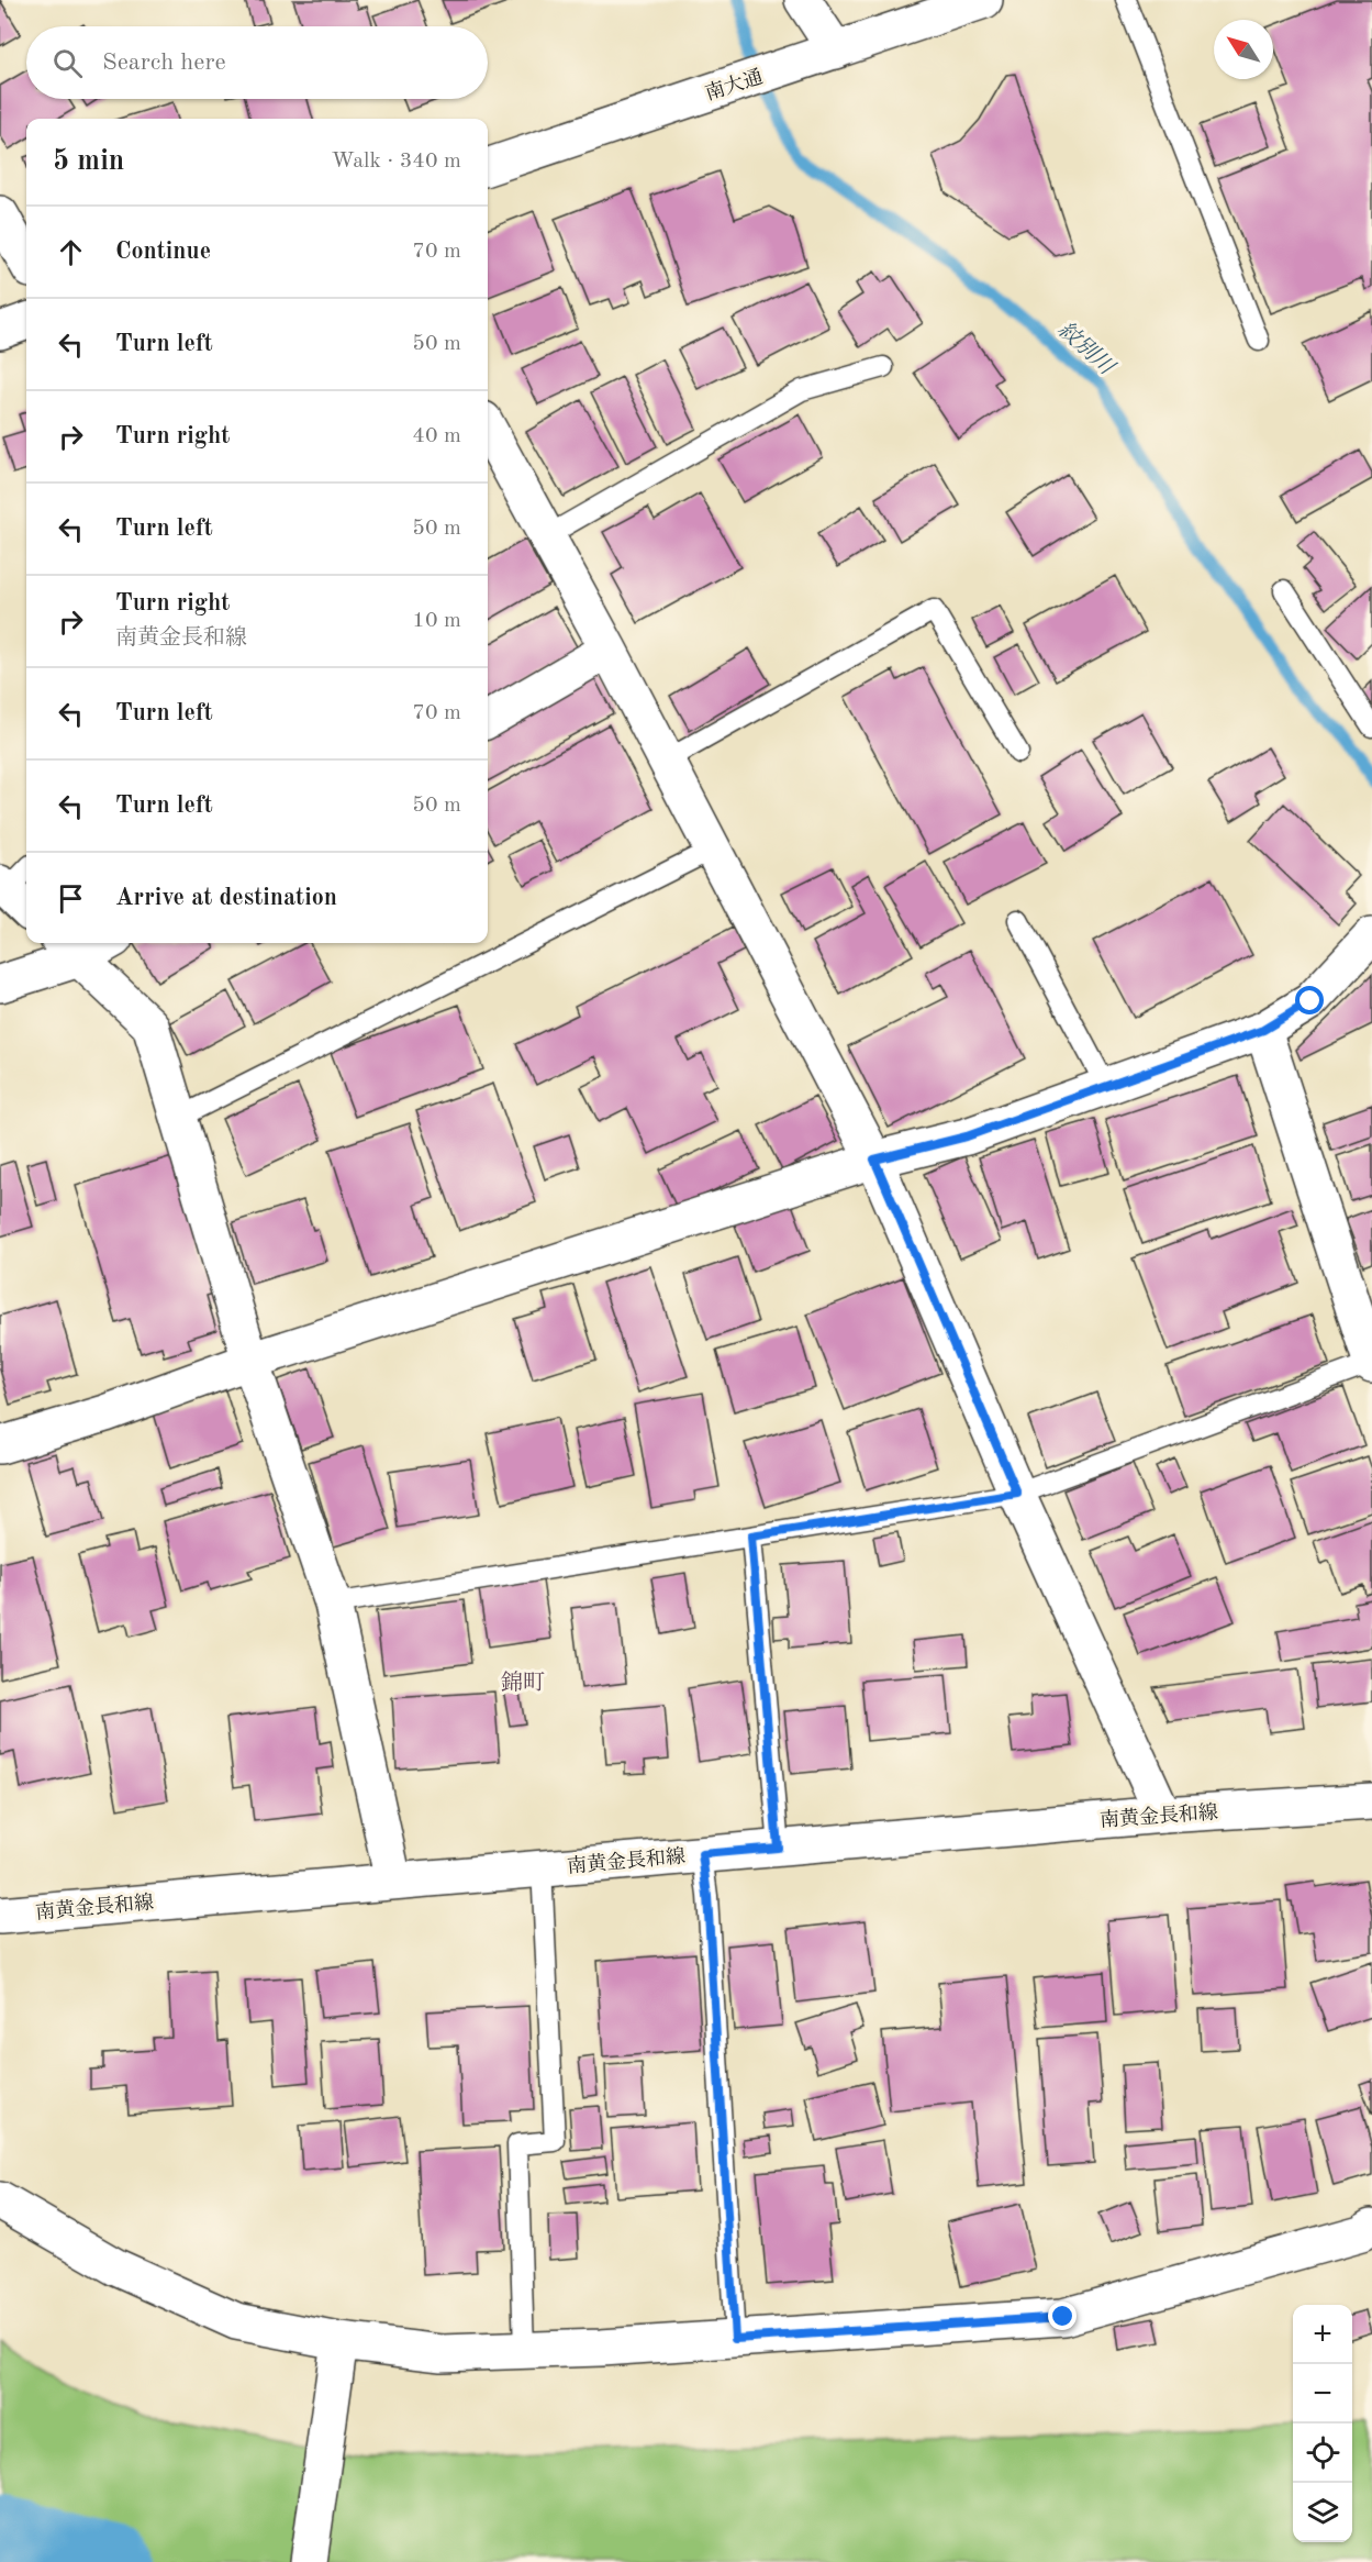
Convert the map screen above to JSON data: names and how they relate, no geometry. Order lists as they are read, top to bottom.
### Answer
{
  "streets": {
    "street": ["南大通", "南黄金長和線"]
  },
  "districts": ["錦町"],
  "water": ["紋別川"],
  "north": "top left",
  "page": {
    "search": "Search here",
    "heading": ["5 min", "Walk · 340 m"],
    "list": [
      ["Continue", "70 m"],
      ["Turn left", "50 m"],
      ["Turn right", "40 m"],
      ["Turn left", "50 m"],
      ["Turn right", "南黄金長和線", "10 m"],
      ["Turn left", "70 m"],
      ["Turn left", "50 m"],
      "Arrive at destination"
    ],
    "map_buttons": ["+", "−"]
  }
}
